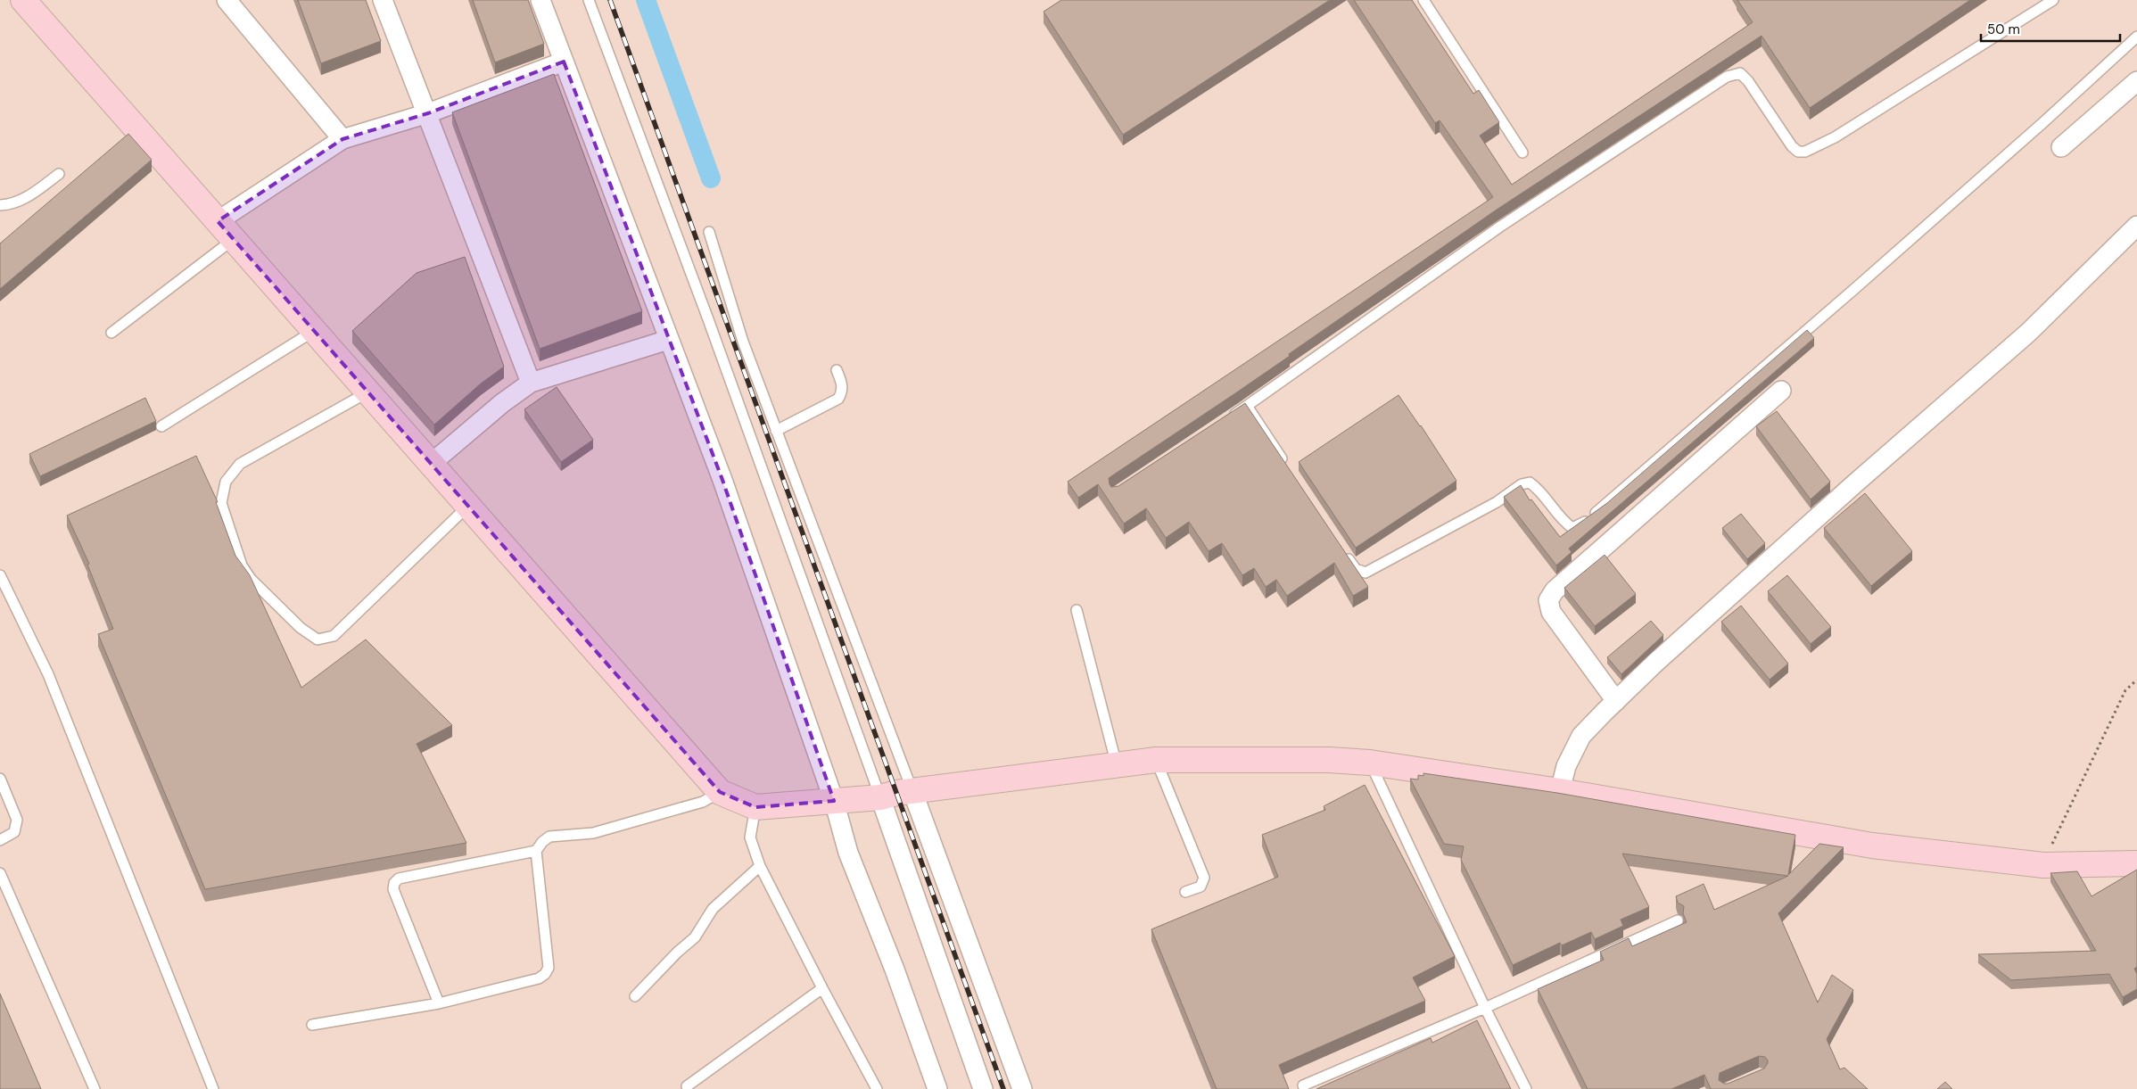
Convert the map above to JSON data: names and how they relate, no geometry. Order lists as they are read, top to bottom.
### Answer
{
  "scale_bar": "50 m"
}
